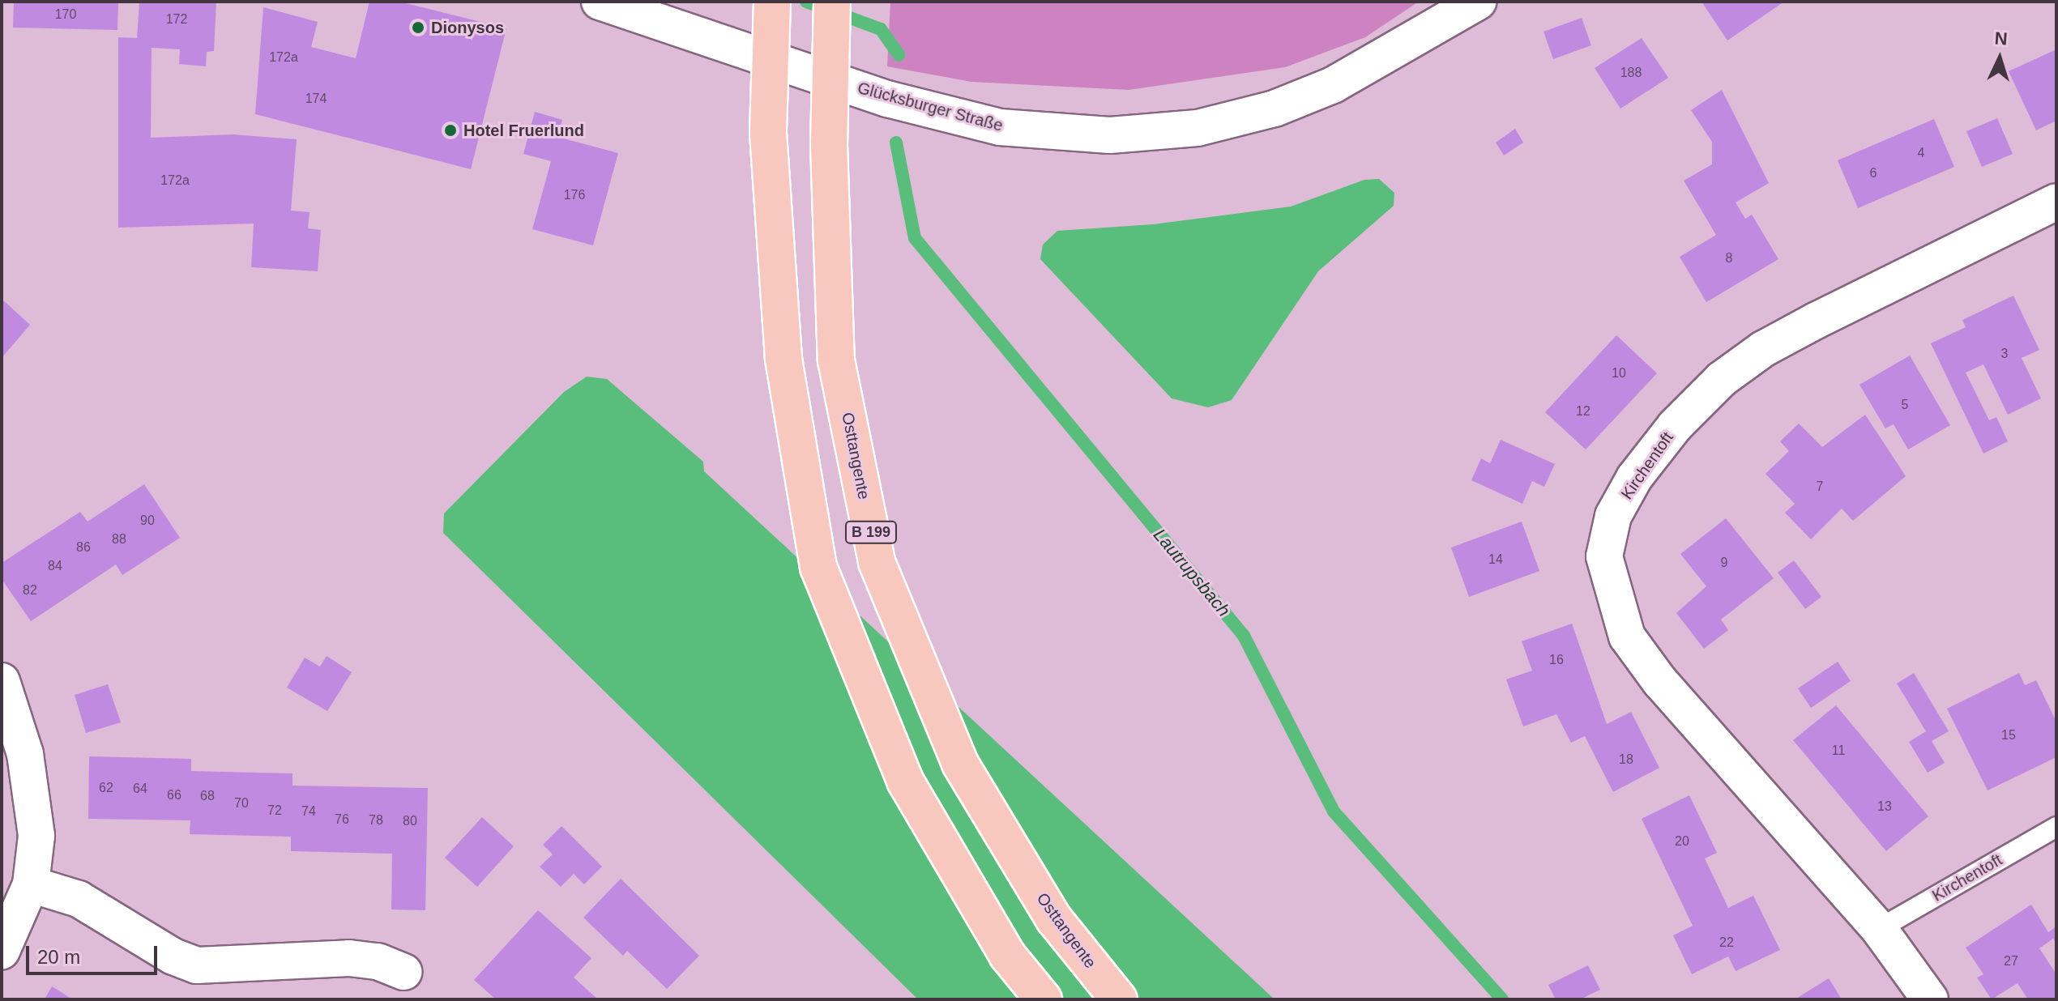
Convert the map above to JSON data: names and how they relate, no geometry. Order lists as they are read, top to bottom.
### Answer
{
  "streets": {
    "main road": ["Osttangente", "B 199"],
    "street": ["Glücksburger Straße", "Kirchentoft"]
  },
  "water": ["Lautrupsbach"],
  "places": ["Dionysos", "Hotel Fruerlund"],
  "house_numbers": [
    "170",
    "172",
    "172a",
    "188",
    "174",
    "4",
    "6",
    "172a",
    "176",
    "8",
    "3",
    "10",
    "5",
    "12",
    "7",
    "90",
    "88",
    "86",
    "14",
    "9",
    "84",
    "82",
    "16",
    "15",
    "11",
    "18",
    "62",
    "64",
    "66",
    "68",
    "70",
    "13",
    "72",
    "74",
    "76",
    "78",
    "80",
    "20",
    "22",
    "27"
  ],
  "scale_bar": "20 m",
  "north": "top"
}
